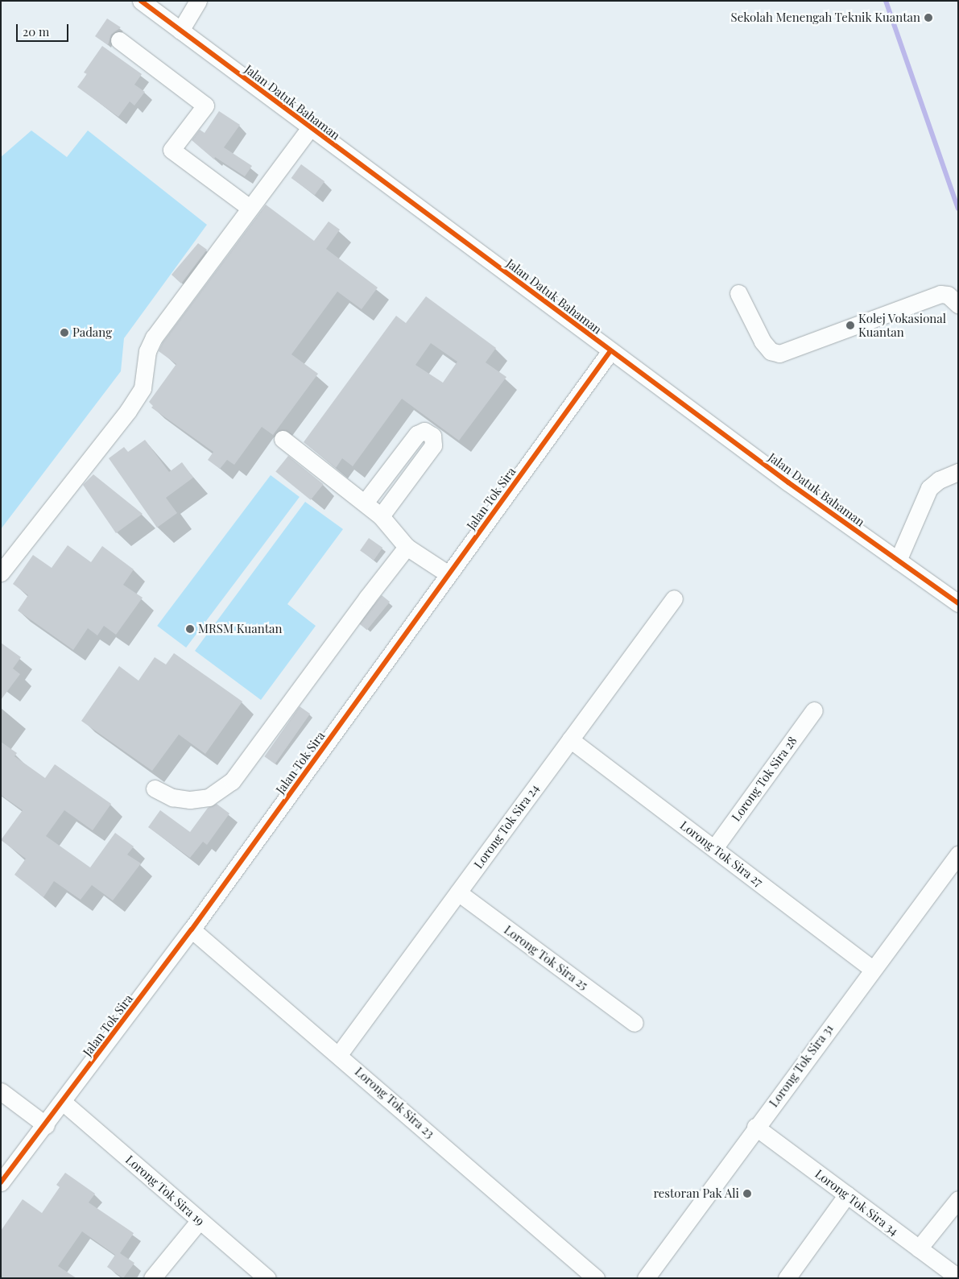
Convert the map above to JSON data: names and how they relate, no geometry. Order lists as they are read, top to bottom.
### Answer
{
  "streets": {
    "street": [
      "Jalan Datuk Bahaman",
      "Jalan Tok Sira",
      "Lorong Tok Sira 28",
      "Lorong Tok Sira 24",
      "Lorong Tok Sira 27",
      "Lorong Tok Sira 25",
      "Lorong Tok Sira 31",
      "Lorong Tok Sira 23",
      "Lorong Tok Sira 19",
      "Lorong Tok Sira 34"
    ]
  },
  "crossings": [
    ["Jalan Datuk Bahaman", "Jalan Tok Sira"],
    ["Jalan Tok Sira", "Lorong Tok Sira 23"],
    ["Jalan Tok Sira", "Lorong Tok Sira 19"],
    ["Lorong Tok Sira 28", "Lorong Tok Sira 27"],
    ["Lorong Tok Sira 24", "Lorong Tok Sira 27"],
    ["Lorong Tok Sira 24", "Lorong Tok Sira 25"],
    ["Lorong Tok Sira 24", "Lorong Tok Sira 23"],
    ["Lorong Tok Sira 27", "Lorong Tok Sira 31"],
    ["Lorong Tok Sira 31", "Lorong Tok Sira 34"]
  ],
  "places": [
    "Sekolah Menengah Teknik Kuantan",
    "Kolej Vokasional Kuantan",
    "Padang",
    "MRSM Kuantan",
    "restoran Pak Ali"
  ],
  "scale_bar": "20 m"
}
